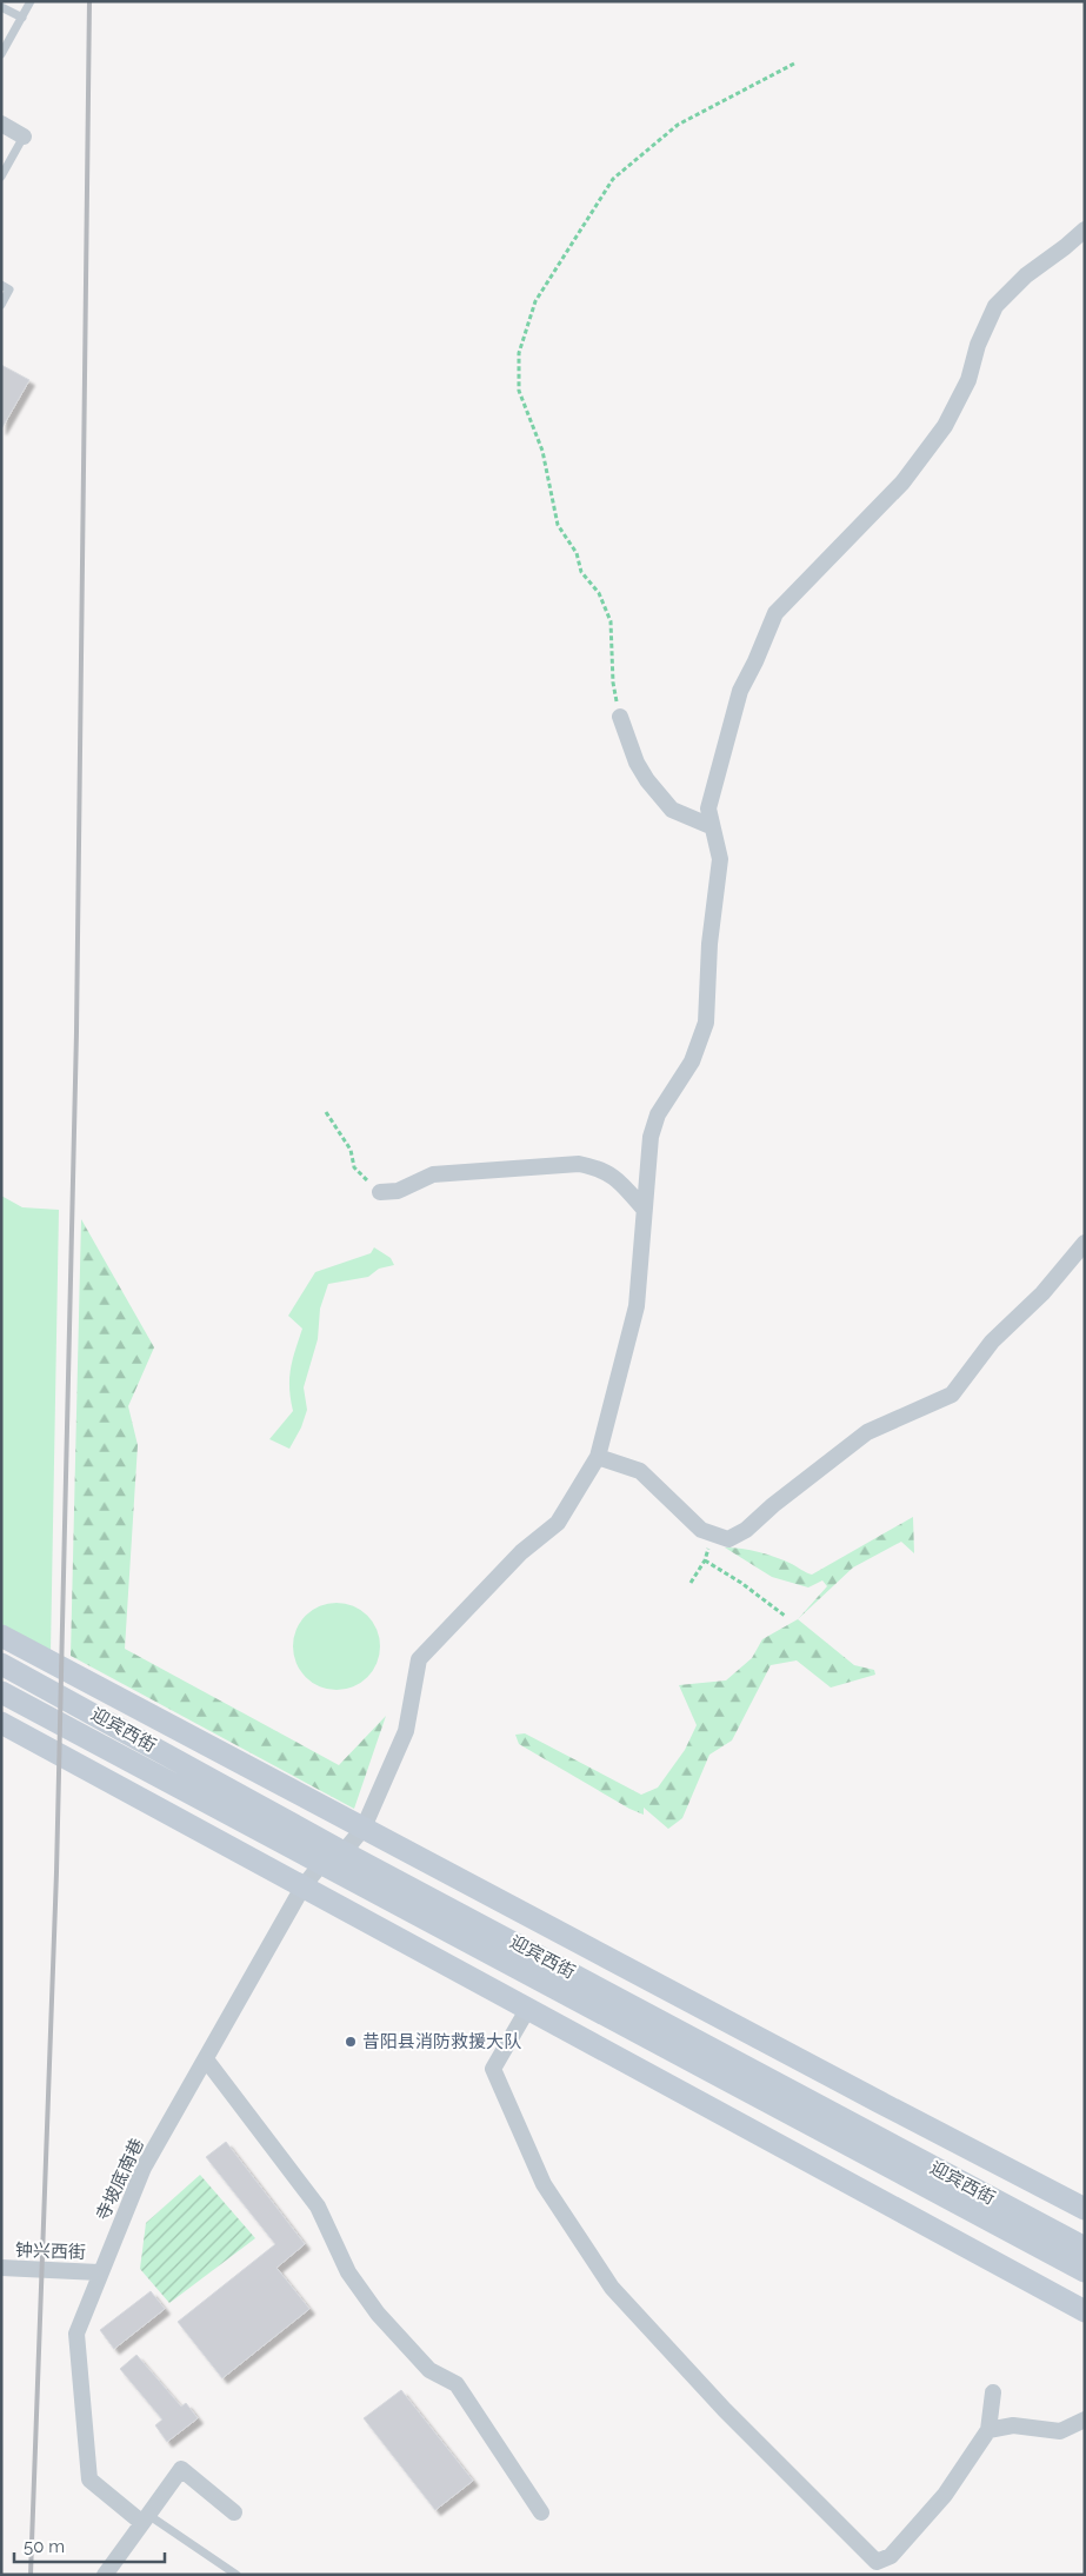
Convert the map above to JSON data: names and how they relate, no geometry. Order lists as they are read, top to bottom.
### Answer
{
  "streets": {
    "main road": ["迎宾西街"],
    "street": ["寺坡底南巷", "钟兴西街"]
  },
  "crossings": [
    ["迎宾西街", "寺坡底南巷"],
    ["寺坡底南巷", "钟兴西街"]
  ],
  "places": ["昔阳县消防救援大队"],
  "scale_bar": "50 m"
}
